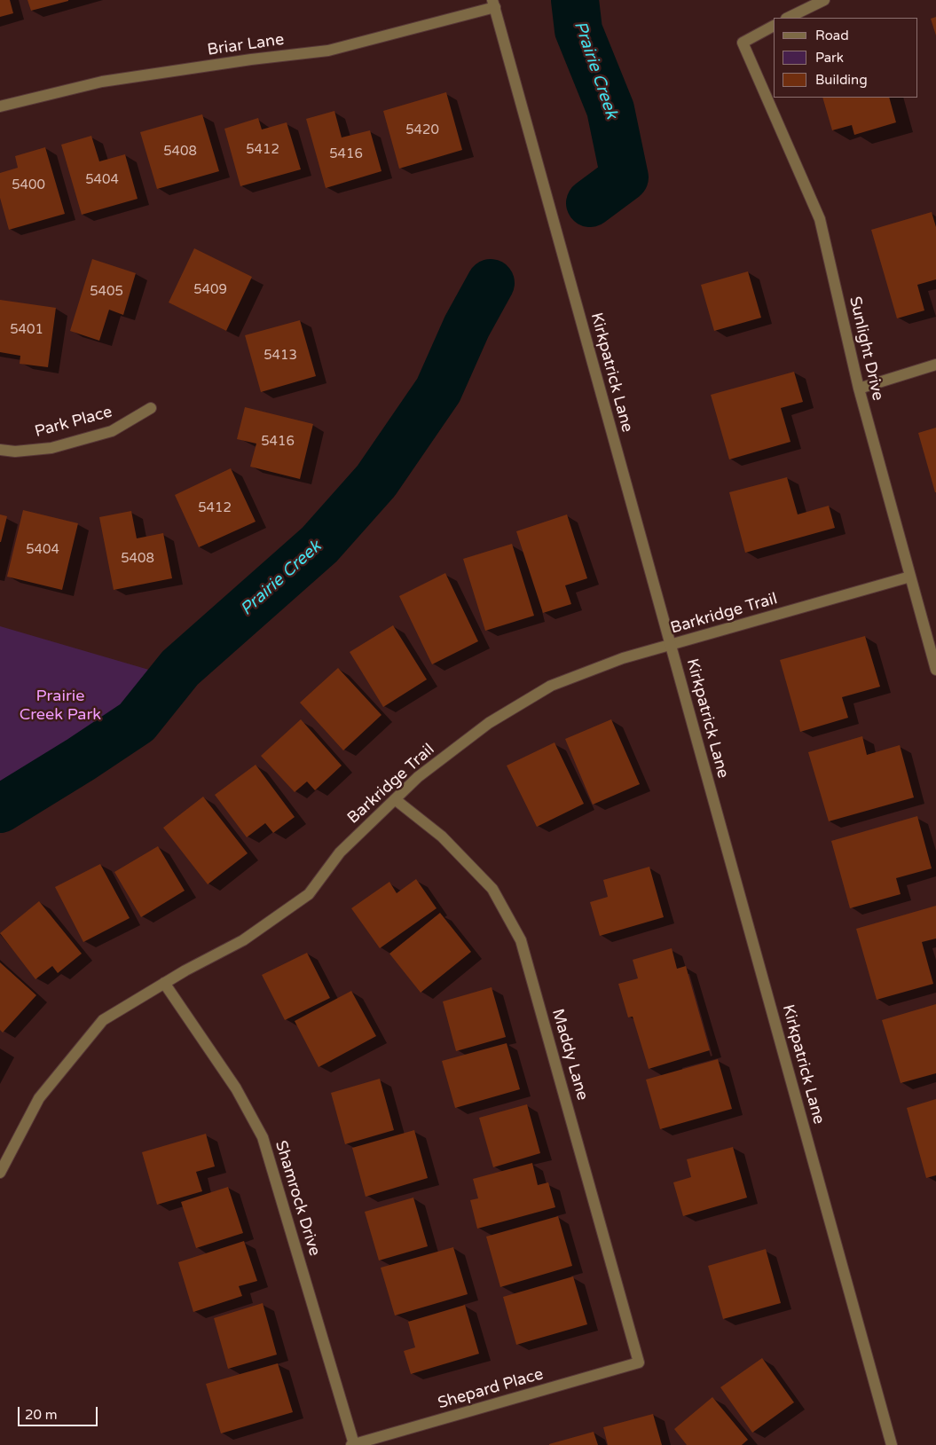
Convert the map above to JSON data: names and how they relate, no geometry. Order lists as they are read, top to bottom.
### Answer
{
  "streets": {
    "street": [
      "Briar Lane",
      "Sunlight Drive",
      "Kirkpatrick Lane",
      "Park Place",
      "Barkridge Trail",
      "Maddy Lane",
      "Shamrock Drive",
      "Shepard Place"
    ]
  },
  "crossings": [
    ["Briar Lane", "Kirkpatrick Lane"],
    ["Sunlight Drive", "Barkridge Trail"],
    ["Kirkpatrick Lane", "Barkridge Trail"],
    ["Barkridge Trail", "Maddy Lane"],
    ["Barkridge Trail", "Shamrock Drive"],
    ["Maddy Lane", "Shepard Place"],
    ["Shamrock Drive", "Shepard Place"]
  ],
  "water": ["Prairie Creek"],
  "parks": ["Prairie Creek Park"],
  "house_numbers": [
    "5420",
    "5412",
    "5408",
    "5416",
    "5404",
    "5400",
    "5409",
    "5405",
    "5401",
    "5413",
    "5416",
    "5412",
    "5404",
    "5408"
  ],
  "legend": ["Road", "Park", "Building"],
  "scale_bar": "20 m"
}
